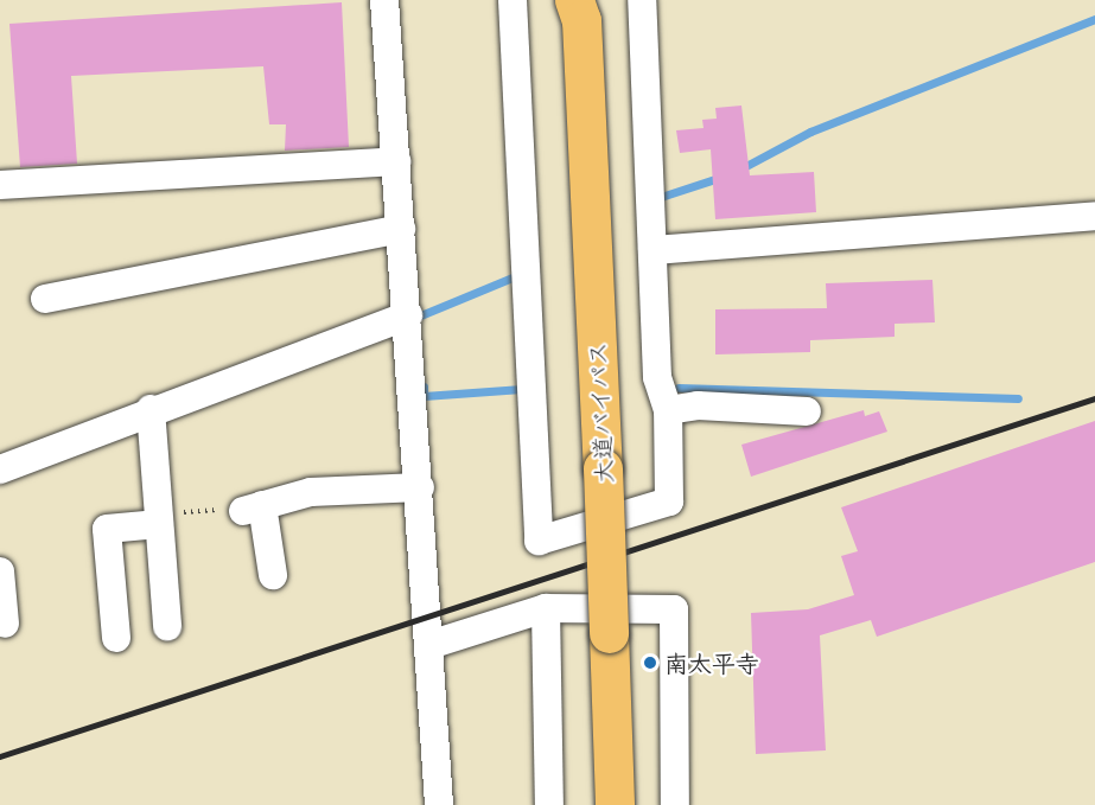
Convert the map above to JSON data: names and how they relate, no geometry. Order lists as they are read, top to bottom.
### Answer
{
  "streets": {
    "highway": ["大道バイパス"]
  },
  "places": ["南太平寺"]
}
